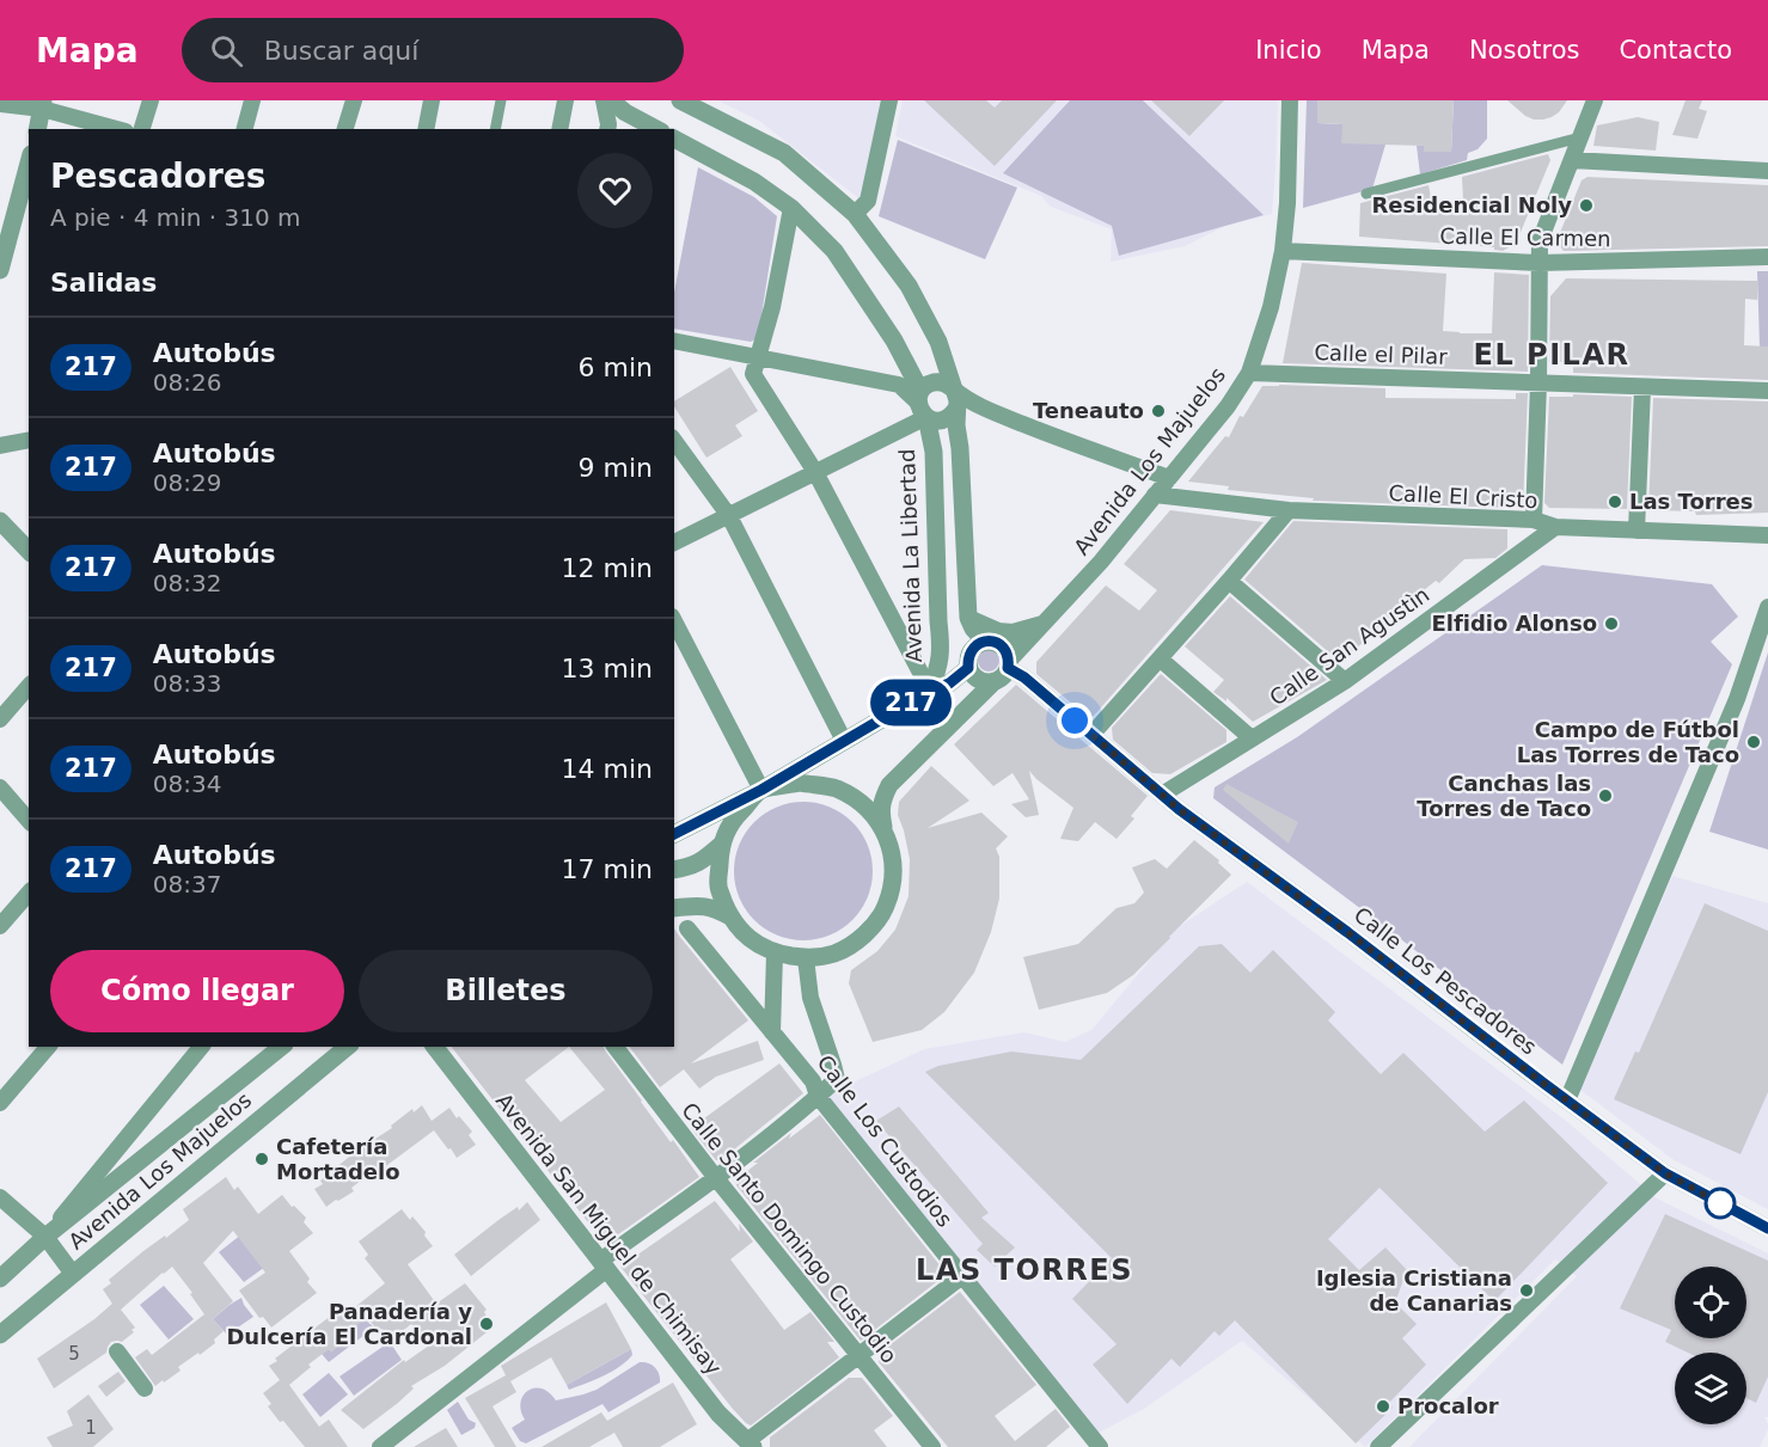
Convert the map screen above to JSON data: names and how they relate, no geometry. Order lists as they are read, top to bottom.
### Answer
{
  "streets": {
    "street": [
      "Calle El Carmen",
      "Calle el Pilar",
      "Avenida Los Majuelos",
      "Calle El Cristo",
      "Avenida La Libertad",
      "Calle San Agustìn",
      "Calle Los Pescadores",
      "Calle Los Custodios",
      "Calle Santo Domingo Custodio",
      "Avenida San Miguel de Chimisay"
    ]
  },
  "crossings": [
    ["Calle El Carmen", "Avenida Los Majuelos"],
    ["Calle el Pilar", "Avenida Los Majuelos"],
    ["Avenida Los Majuelos", "Calle El Cristo"],
    ["Avenida Los Majuelos", "Calle Los Pescadores"],
    ["Calle El Cristo", "Calle San Agustìn"],
    ["Calle San Agustìn", "Calle Los Pescadores"]
  ],
  "districts": ["EL PILAR", "LAS TORRES"],
  "places": [
    "Residencial Noly",
    "Teneauto",
    "Las Torres",
    "Elfidio Alonso",
    "Campo de Fútbol Las Torres de Taco",
    "Canchas las Torres de Taco",
    "Cafetería Mortadelo",
    "Iglesia Cristiana de Canarias",
    "Panadería y Dulcería El Cardonal",
    "Procalor"
  ],
  "lines": ["bus line 217"],
  "house_numbers": ["5", "1"],
  "page": {
    "header": "Mapa",
    "search": "Buscar aquí",
    "nav": [
      "Inicio",
      "Mapa",
      "Nosotros",
      "Contacto"
    ],
    "on_map": "217",
    "heading": [
      ["Pescadores", "A pie · 4 min · 310 m"],
      "Salidas"
    ],
    "list": [
      {
        "mark": "217",
        "name": "Autobús",
        "note": "08:26",
        "value": "6 min"
      },
      {
        "mark": "217",
        "name": "Autobús",
        "note": "08:29",
        "value": "9 min"
      },
      {
        "mark": "217",
        "name": "Autobús",
        "note": "08:32",
        "value": "12 min"
      },
      {
        "mark": "217",
        "name": "Autobús",
        "note": "08:33",
        "value": "13 min"
      },
      {
        "mark": "217",
        "name": "Autobús",
        "note": "08:34",
        "value": "14 min"
      },
      {
        "mark": "217",
        "name": "Autobús",
        "note": "08:37",
        "value": "17 min"
      }
    ],
    "buttons": ["Cómo llegar", "Billetes"]
  }
}
